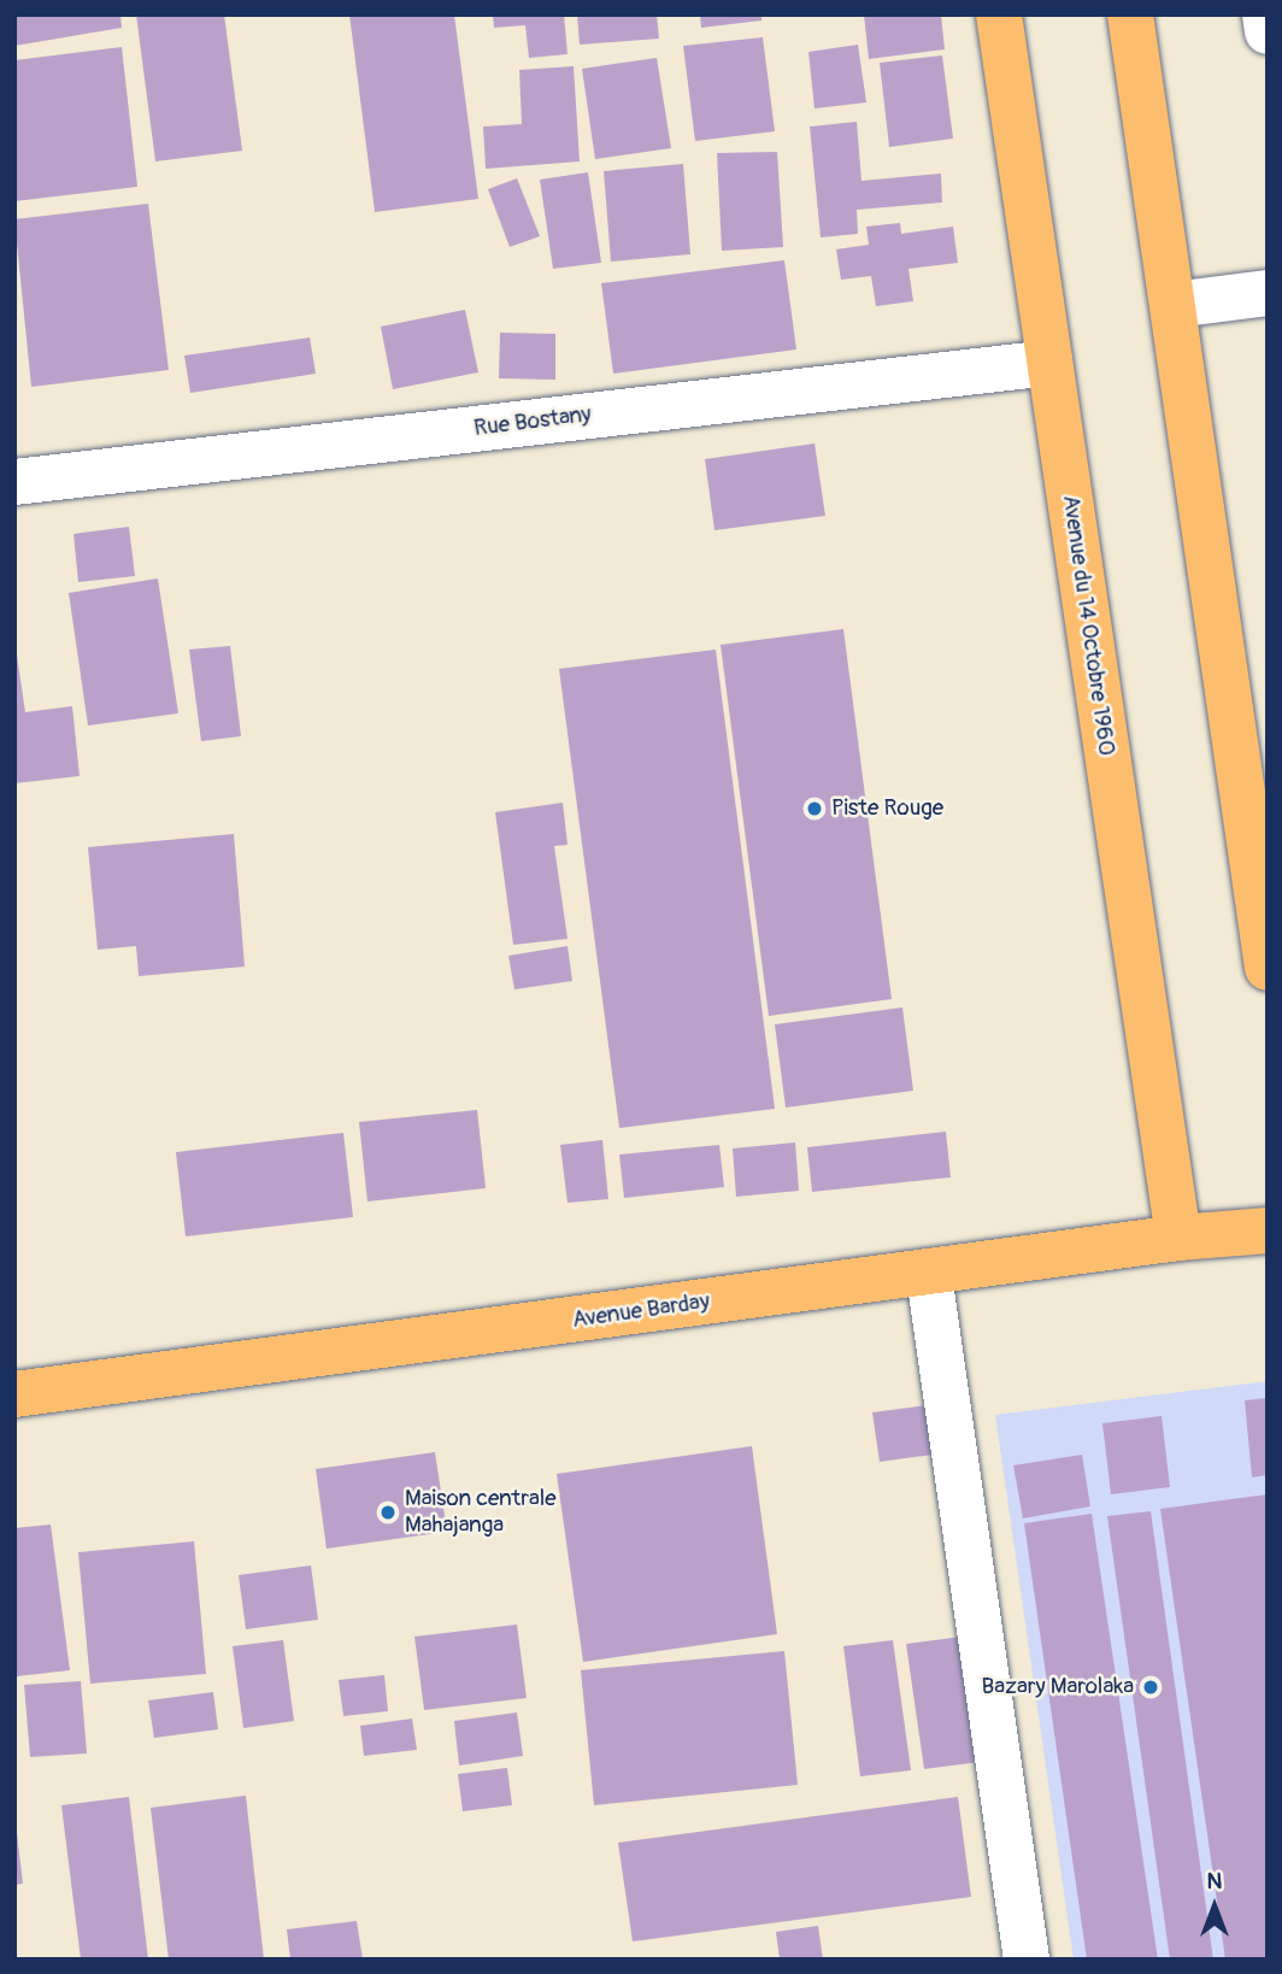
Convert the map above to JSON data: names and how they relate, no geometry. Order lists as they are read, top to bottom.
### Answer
{
  "streets": {
    "main road": ["Avenue du 14 Octobre 1960", "Avenue Barday"],
    "street": ["Rue Bostany"]
  },
  "crossings": [
    ["Rue Bostany", "Avenue du 14 Octobre 1960"],
    ["Avenue du 14 Octobre 1960", "Avenue Barday"]
  ],
  "places": ["Piste Rouge", "Maison centrale Mahajanga", "Bazary Marolaka"],
  "north": "top"
}
